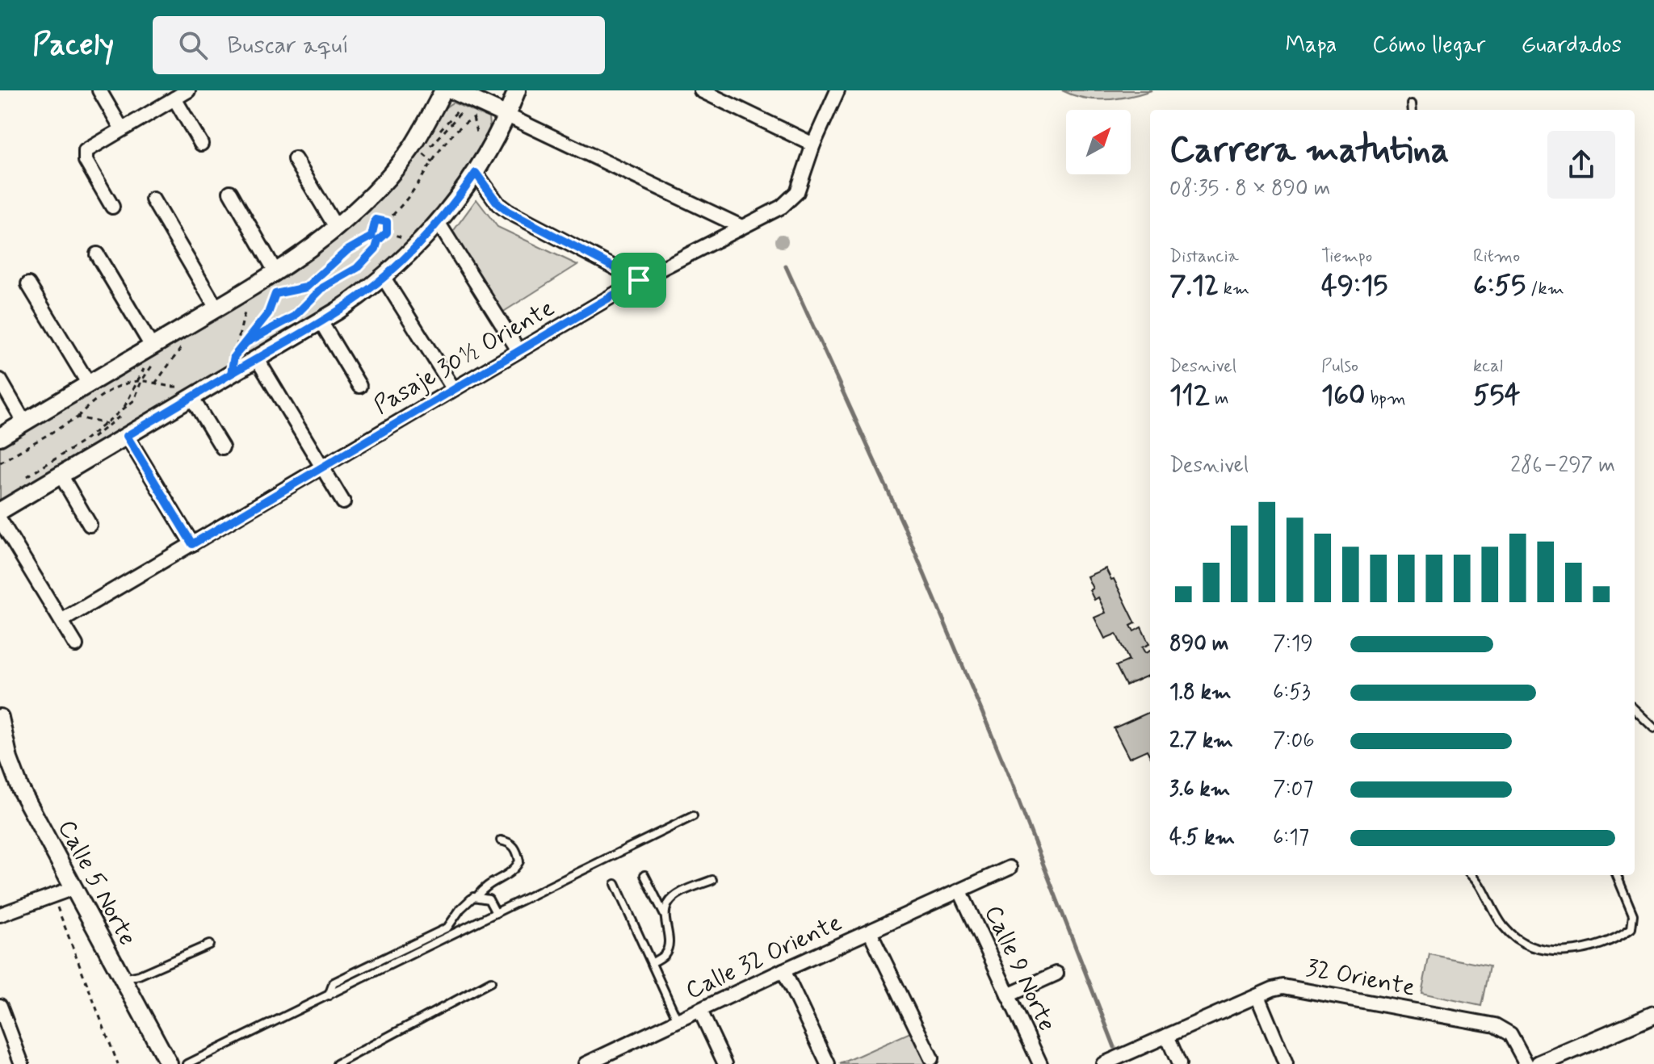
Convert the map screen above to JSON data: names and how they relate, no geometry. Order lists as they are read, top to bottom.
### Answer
{
  "streets": {
    "street": [
      "Pasaje 30½ Oriente",
      "Calle 5 Norte",
      "Calle 32 Oriente",
      "Calle 9 Norte",
      "32 Oriente"
    ]
  },
  "crossings": [
    ["Calle 32 Oriente", "Calle 9 Norte"]
  ],
  "north": "top right",
  "page": {
    "header": "Pacely",
    "search": "Buscar aquí",
    "nav": ["Mapa", "Cómo llegar", "Guardados"],
    "heading": ["Carrera matutina", "08:35 · 8 × 890 m"],
    "stats": [
      ["Distancia", "7.12 km"],
      ["Tiempo", "49:15"],
      ["Ritmo", "6:55 /km"],
      ["Desnivel", "112 m"],
      ["Pulso", "160 bpm"],
      ["kcal", "554"]
    ],
    "chart": ["Desnivel", "286–297 m"],
    "list": [
      {
        "name": "890 m",
        "note": "7:19"
      },
      {
        "name": "1.8 km",
        "note": "6:53"
      },
      {
        "name": "2.7 km",
        "note": "7:06"
      },
      {
        "name": "3.6 km",
        "note": "7:07"
      },
      {
        "name": "4.5 km",
        "note": "6:17"
      }
    ]
  }
}
